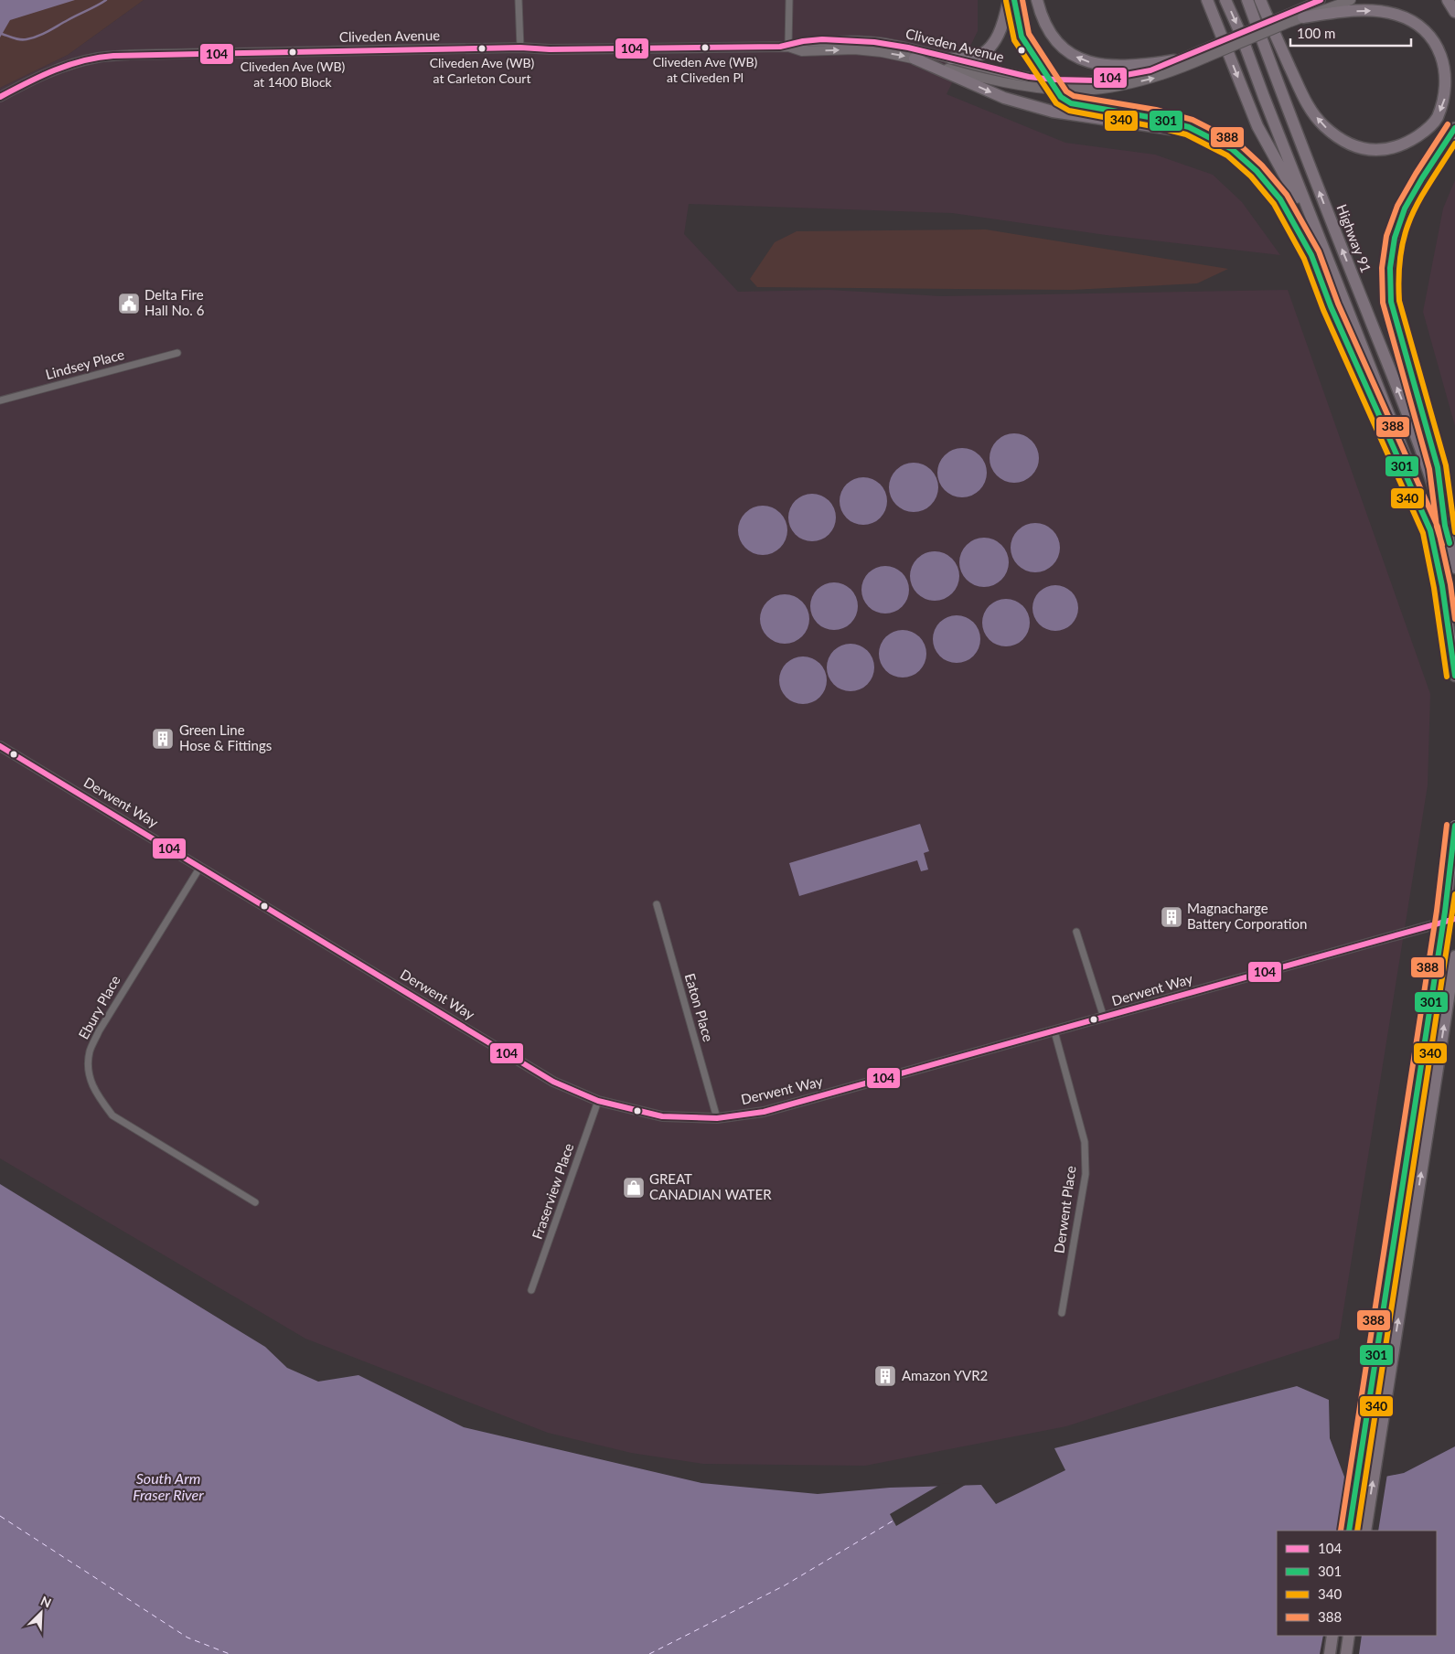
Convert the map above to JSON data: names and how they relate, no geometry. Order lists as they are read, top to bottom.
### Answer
{
  "streets": {
    "highway": ["Highway 91"],
    "street": [
      "Cliveden Avenue",
      "Lindsey Place",
      "Derwent Way",
      "Ebury Place",
      "Eaton Place",
      "Fraserview Place",
      "Derwent Place"
    ]
  },
  "crossings": [
    ["Derwent Way", "Ebury Place"],
    ["Derwent Way", "Eaton Place"],
    ["Derwent Way", "Fraserview Place"],
    ["Derwent Way", "Derwent Place"]
  ],
  "water": ["South Arm Fraser River"],
  "places": {
    "other": ["Cliveden Ave (WB) at Cliveden Pl", "Cliveden Ave (WB) at Carleton Court", "Cliveden Ave (WB) at 1400 Block"],
    "public building": ["Delta Fire Hall No. 6"],
    "building": ["Green Line Hose & Fittings", "Magnacharge Battery Corporation", "Amazon YVR2"],
    "shop": ["GREAT CANADIAN WATER"]
  },
  "lines": [
    "transit line 104",
    "transit line 301",
    "transit line 388",
    "transit line 340"
  ],
  "legend": [
    "104",
    "301",
    "340",
    "388"
  ],
  "scale_bar": "100 m",
  "north": "top right"
}
